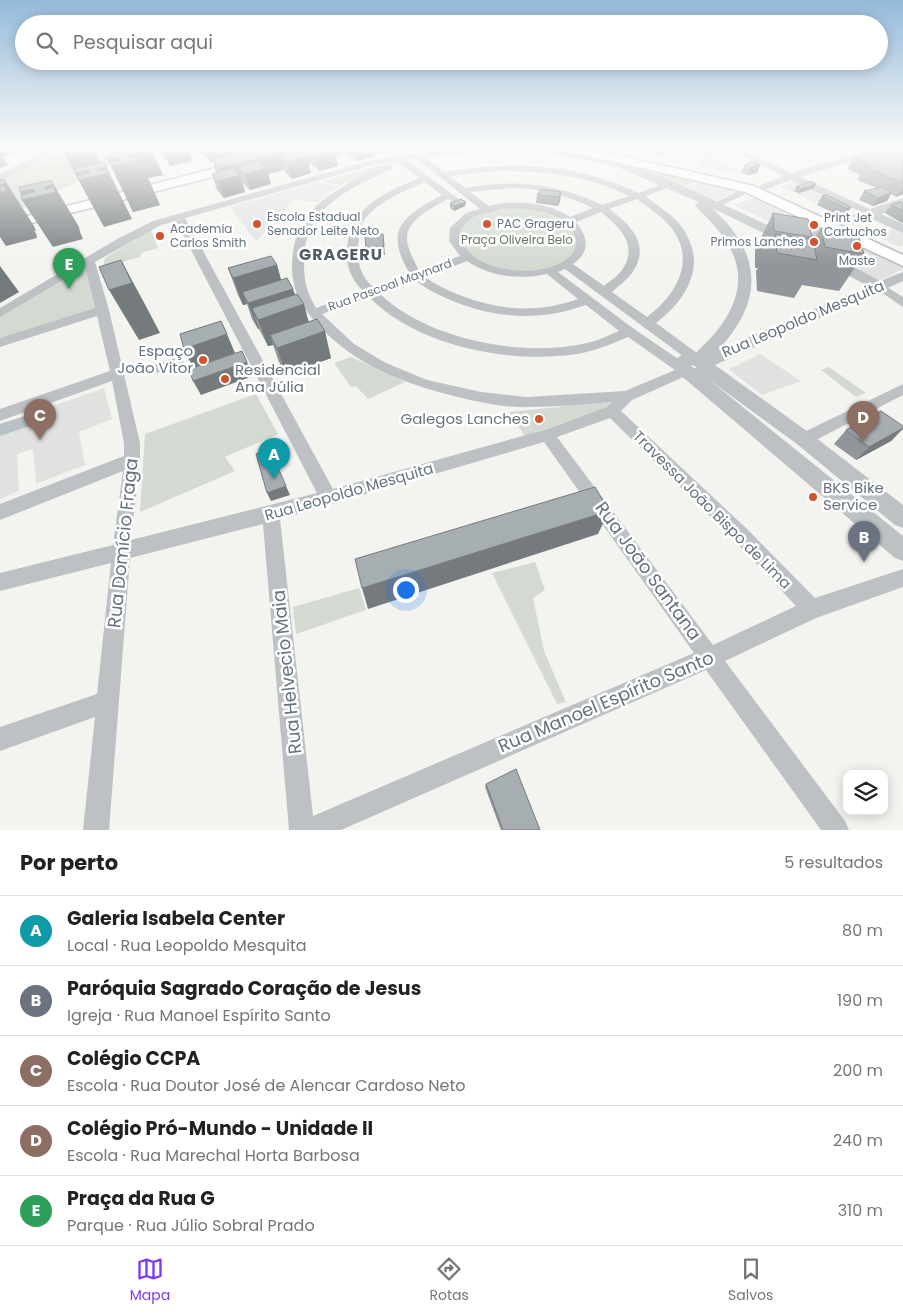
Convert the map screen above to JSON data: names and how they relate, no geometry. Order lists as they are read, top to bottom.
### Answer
{
  "streets": {
    "street": [
      "Rua Pascoal Maynard",
      "Rua Leopoldo Mesquita",
      "Travessa João Bispo de Lima",
      "Rua Domício Fraga",
      "Rua João Santana",
      "Rua Helvecio Maia",
      "Rua Manoel Espírito Santo"
    ]
  },
  "crossings": [
    ["Rua Leopoldo Mesquita", "Travessa João Bispo de Lima"],
    ["Rua Leopoldo Mesquita", "Rua Domício Fraga"],
    ["Rua Leopoldo Mesquita", "Rua João Santana"],
    ["Rua Leopoldo Mesquita", "Rua Helvecio Maia"],
    ["Travessa João Bispo de Lima", "Rua Manoel Espírito Santo"],
    ["Rua João Santana", "Rua Manoel Espírito Santo"]
  ],
  "districts": ["GRAGERU"],
  "parks": ["Praça Oliveira Belo"],
  "places": [
    "Escola Estadual Senador Leite Neto",
    "PAC Grageru",
    "Print Jet Cartuchos",
    "Academia Carlos Smith",
    "Primos Lanches",
    "Maste",
    "Espaço João Vitor",
    "Residencial Ana Júlia",
    "Galegos Lanches",
    "BKS Bike Service"
  ],
  "page": {
    "search": "Pesquisar aqui",
    "pins": [
      "E",
      "C",
      "D",
      "A",
      "B"
    ],
    "heading": ["Por perto", "5 resultados"],
    "list": [
      {
        "mark": "A",
        "name": "Galeria Isabela Center",
        "note": "Local · Rua Leopoldo Mesquita",
        "value": "80 m"
      },
      {
        "mark": "B",
        "name": "Paróquia Sagrado Coração de Jesus",
        "note": "Igreja · Rua Manoel Espírito Santo",
        "value": "190 m"
      },
      {
        "mark": "C",
        "name": "Colégio CCPA",
        "note": "Escola · Rua Doutor José de Alencar Cardoso Neto",
        "value": "200 m"
      },
      {
        "mark": "D",
        "name": "Colégio Pró-Mundo - Unidade II",
        "note": "Escola · Rua Marechal Horta Barbosa",
        "value": "240 m"
      },
      {
        "mark": "E",
        "name": "Praça da Rua G",
        "note": "Parque · Rua Júlio Sobral Prado",
        "value": "310 m"
      }
    ],
    "nav": ["Mapa", "Rotas", "Salvos"]
  }
}
